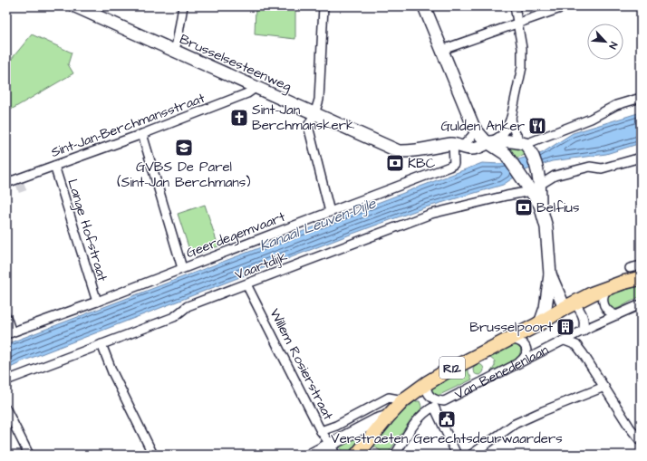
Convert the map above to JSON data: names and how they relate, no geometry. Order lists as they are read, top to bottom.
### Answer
{
  "streets": {
    "main road": ["Brusselsesteenweg", "R12", "Van Benedenlaan"],
    "street": [
      "Sint-Jan-Berchmansstraat",
      "Lange Hofstraat",
      "Geerdegemvaart",
      "Vaartdijk",
      "Willem Rosierstraat"
    ]
  },
  "crossings": [
    ["Brusselsesteenweg", "Sint-Jan-Berchmansstraat"],
    ["Brusselsesteenweg", "Geerdegemvaart"],
    ["Sint-Jan-Berchmansstraat", "Lange Hofstraat"],
    ["Lange Hofstraat", "Geerdegemvaart"],
    ["Vaartdijk", "Willem Rosierstraat"],
    ["Willem Rosierstraat", "Van Benedenlaan"],
    ["R12", "Van Benedenlaan"]
  ],
  "water": ["Kanaal Leuven-Dijle"],
  "places": {
    "church": ["Sint-Jan Berchmanskerk"],
    "restaurant": ["Gulden Anker"],
    "school or university": ["GVBS De Parel (Sint-Jan Berchmans)"],
    "bank": ["KBC", "Belfius"],
    "building": ["Brusselpoort"],
    "public building": ["Verstraeten Gerechtsdeurwaarders"]
  },
  "north": "bottom right"
}
